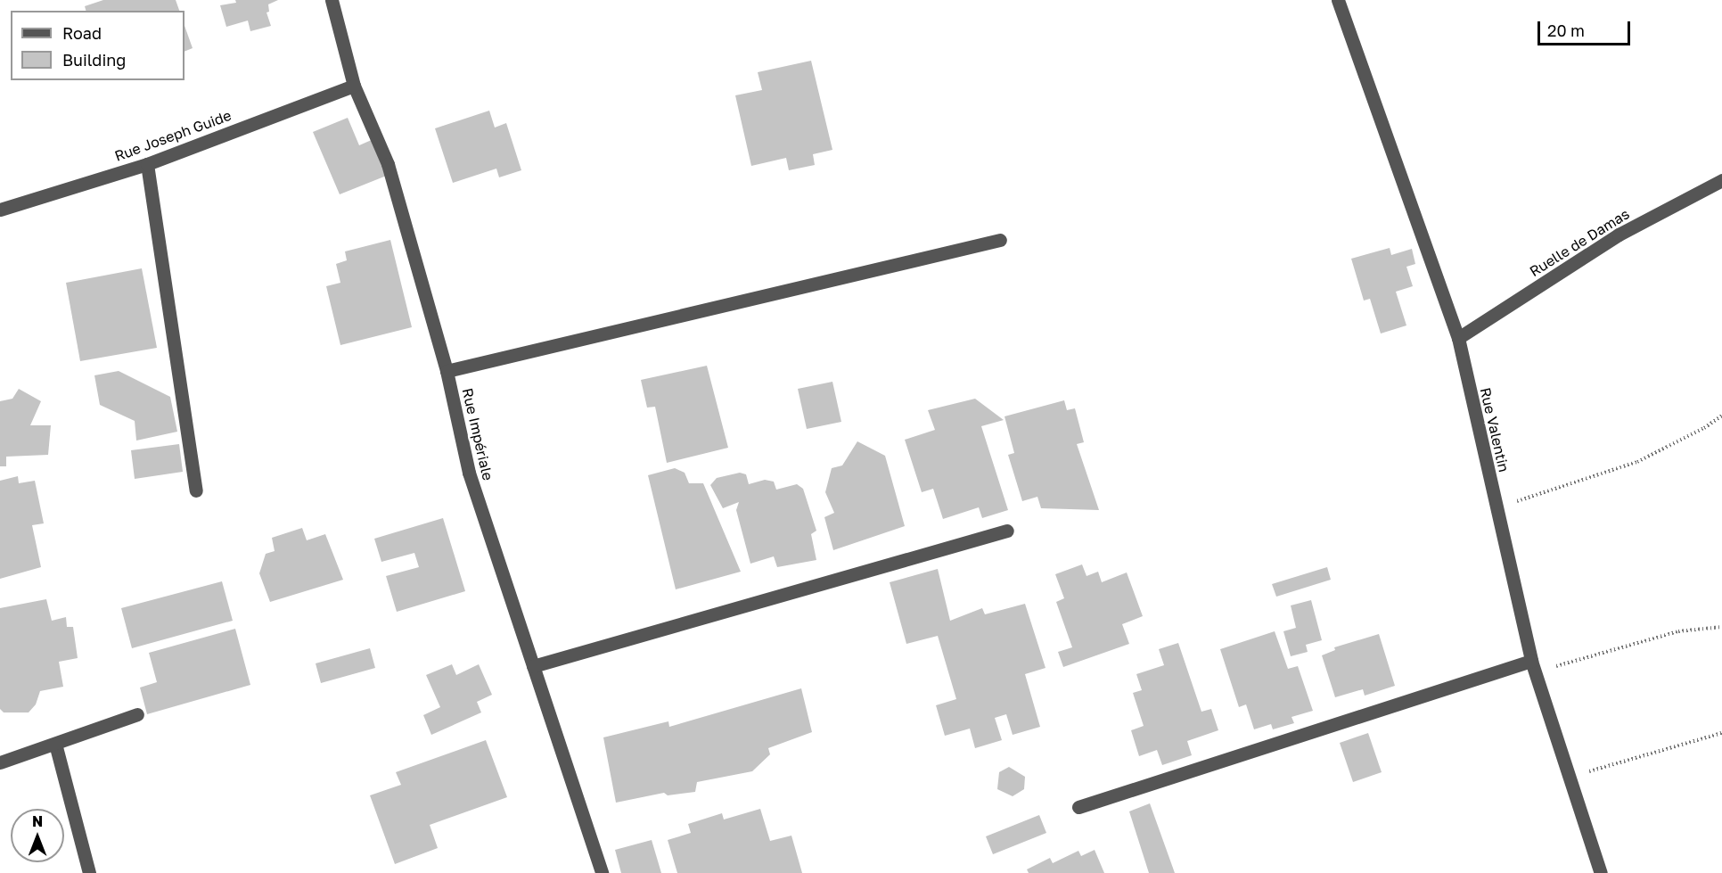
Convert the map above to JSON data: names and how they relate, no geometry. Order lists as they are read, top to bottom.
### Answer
{
  "streets": {
    "street": [
      "Rue Joseph Guide",
      "Ruelle de Damas",
      "Rue Valentin",
      "Rue Impériale"
    ]
  },
  "crossings": [
    ["Rue Joseph Guide", "Rue Impériale"],
    ["Ruelle de Damas", "Rue Valentin"]
  ],
  "legend": ["Road", "Building"],
  "scale_bar": "20 m",
  "north": "top"
}
